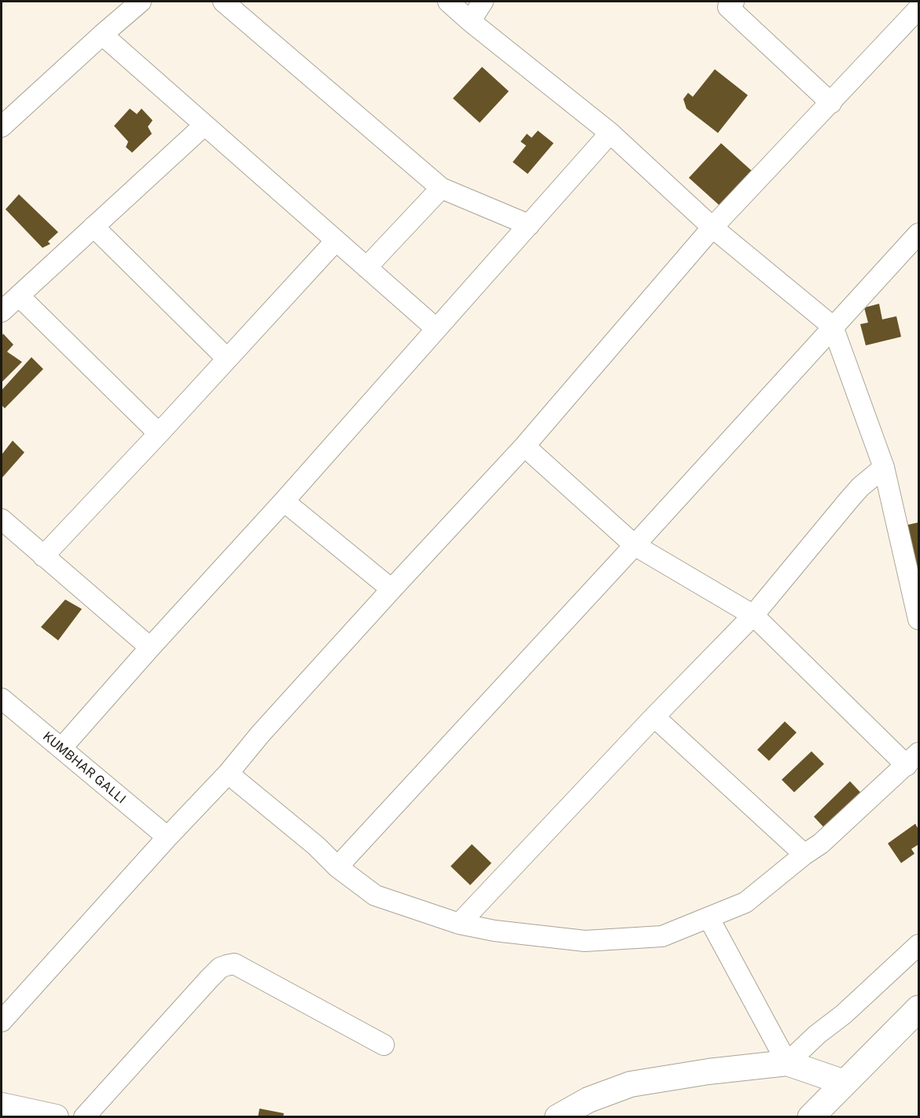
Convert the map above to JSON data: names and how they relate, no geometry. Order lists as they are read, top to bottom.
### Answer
{
  "streets": {
    "street": ["KUMBHAR GALLI"]
  }
}
